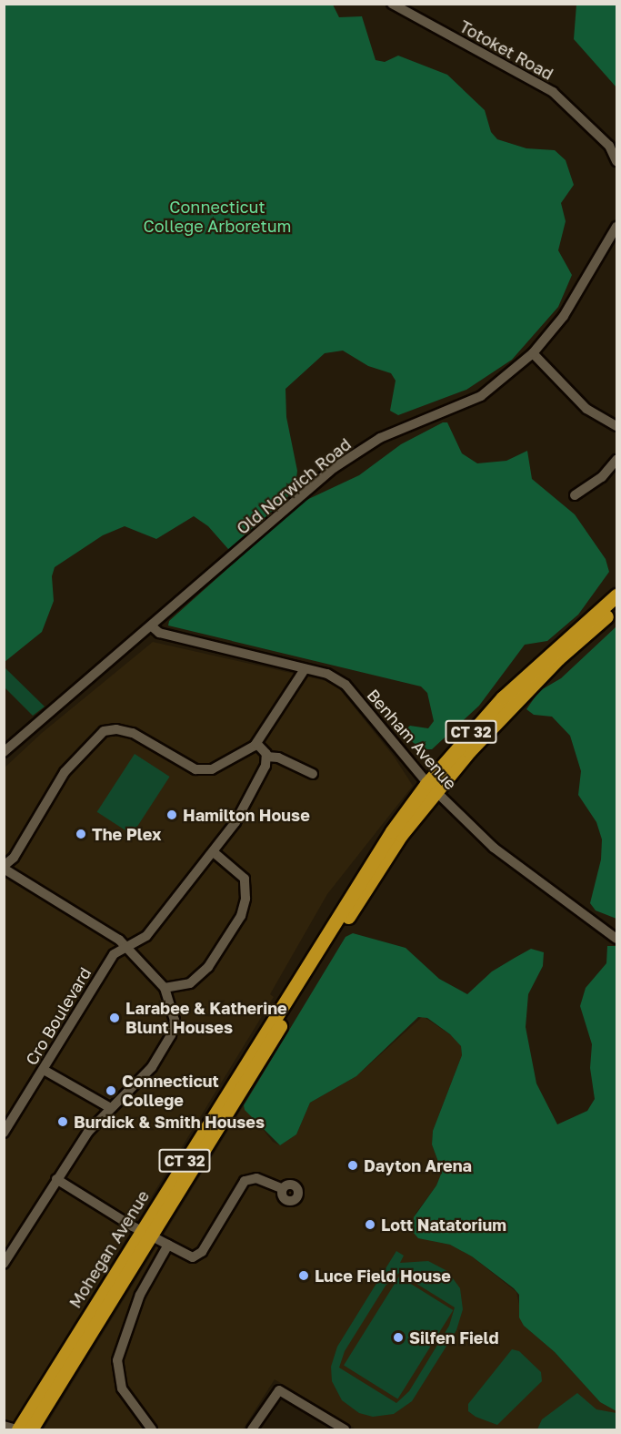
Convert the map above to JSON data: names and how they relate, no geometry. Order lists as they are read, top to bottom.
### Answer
{
  "streets": {
    "highway": ["CT 32", "Mohegan Avenue"],
    "street": [
      "Totoket Road",
      "Old Norwich Road",
      "Benham Avenue",
      "Cro Boulevard"
    ]
  },
  "crossings": [
    ["Old Norwich Road", "Benham Avenue"],
    ["CT 32", "Benham Avenue"],
    ["CT 32", "Mohegan Avenue"],
    ["Benham Avenue", "Mohegan Avenue"]
  ],
  "parks": ["Connecticut College Arboretum"],
  "places": [
    "Hamilton House",
    "The Plex",
    "Larabee & Katherine Blunt Houses",
    "Connecticut College",
    "Burdick & Smith Houses",
    "Dayton Arena",
    "Lott Natatorium",
    "Luce Field House",
    "Silfen Field"
  ]
}
